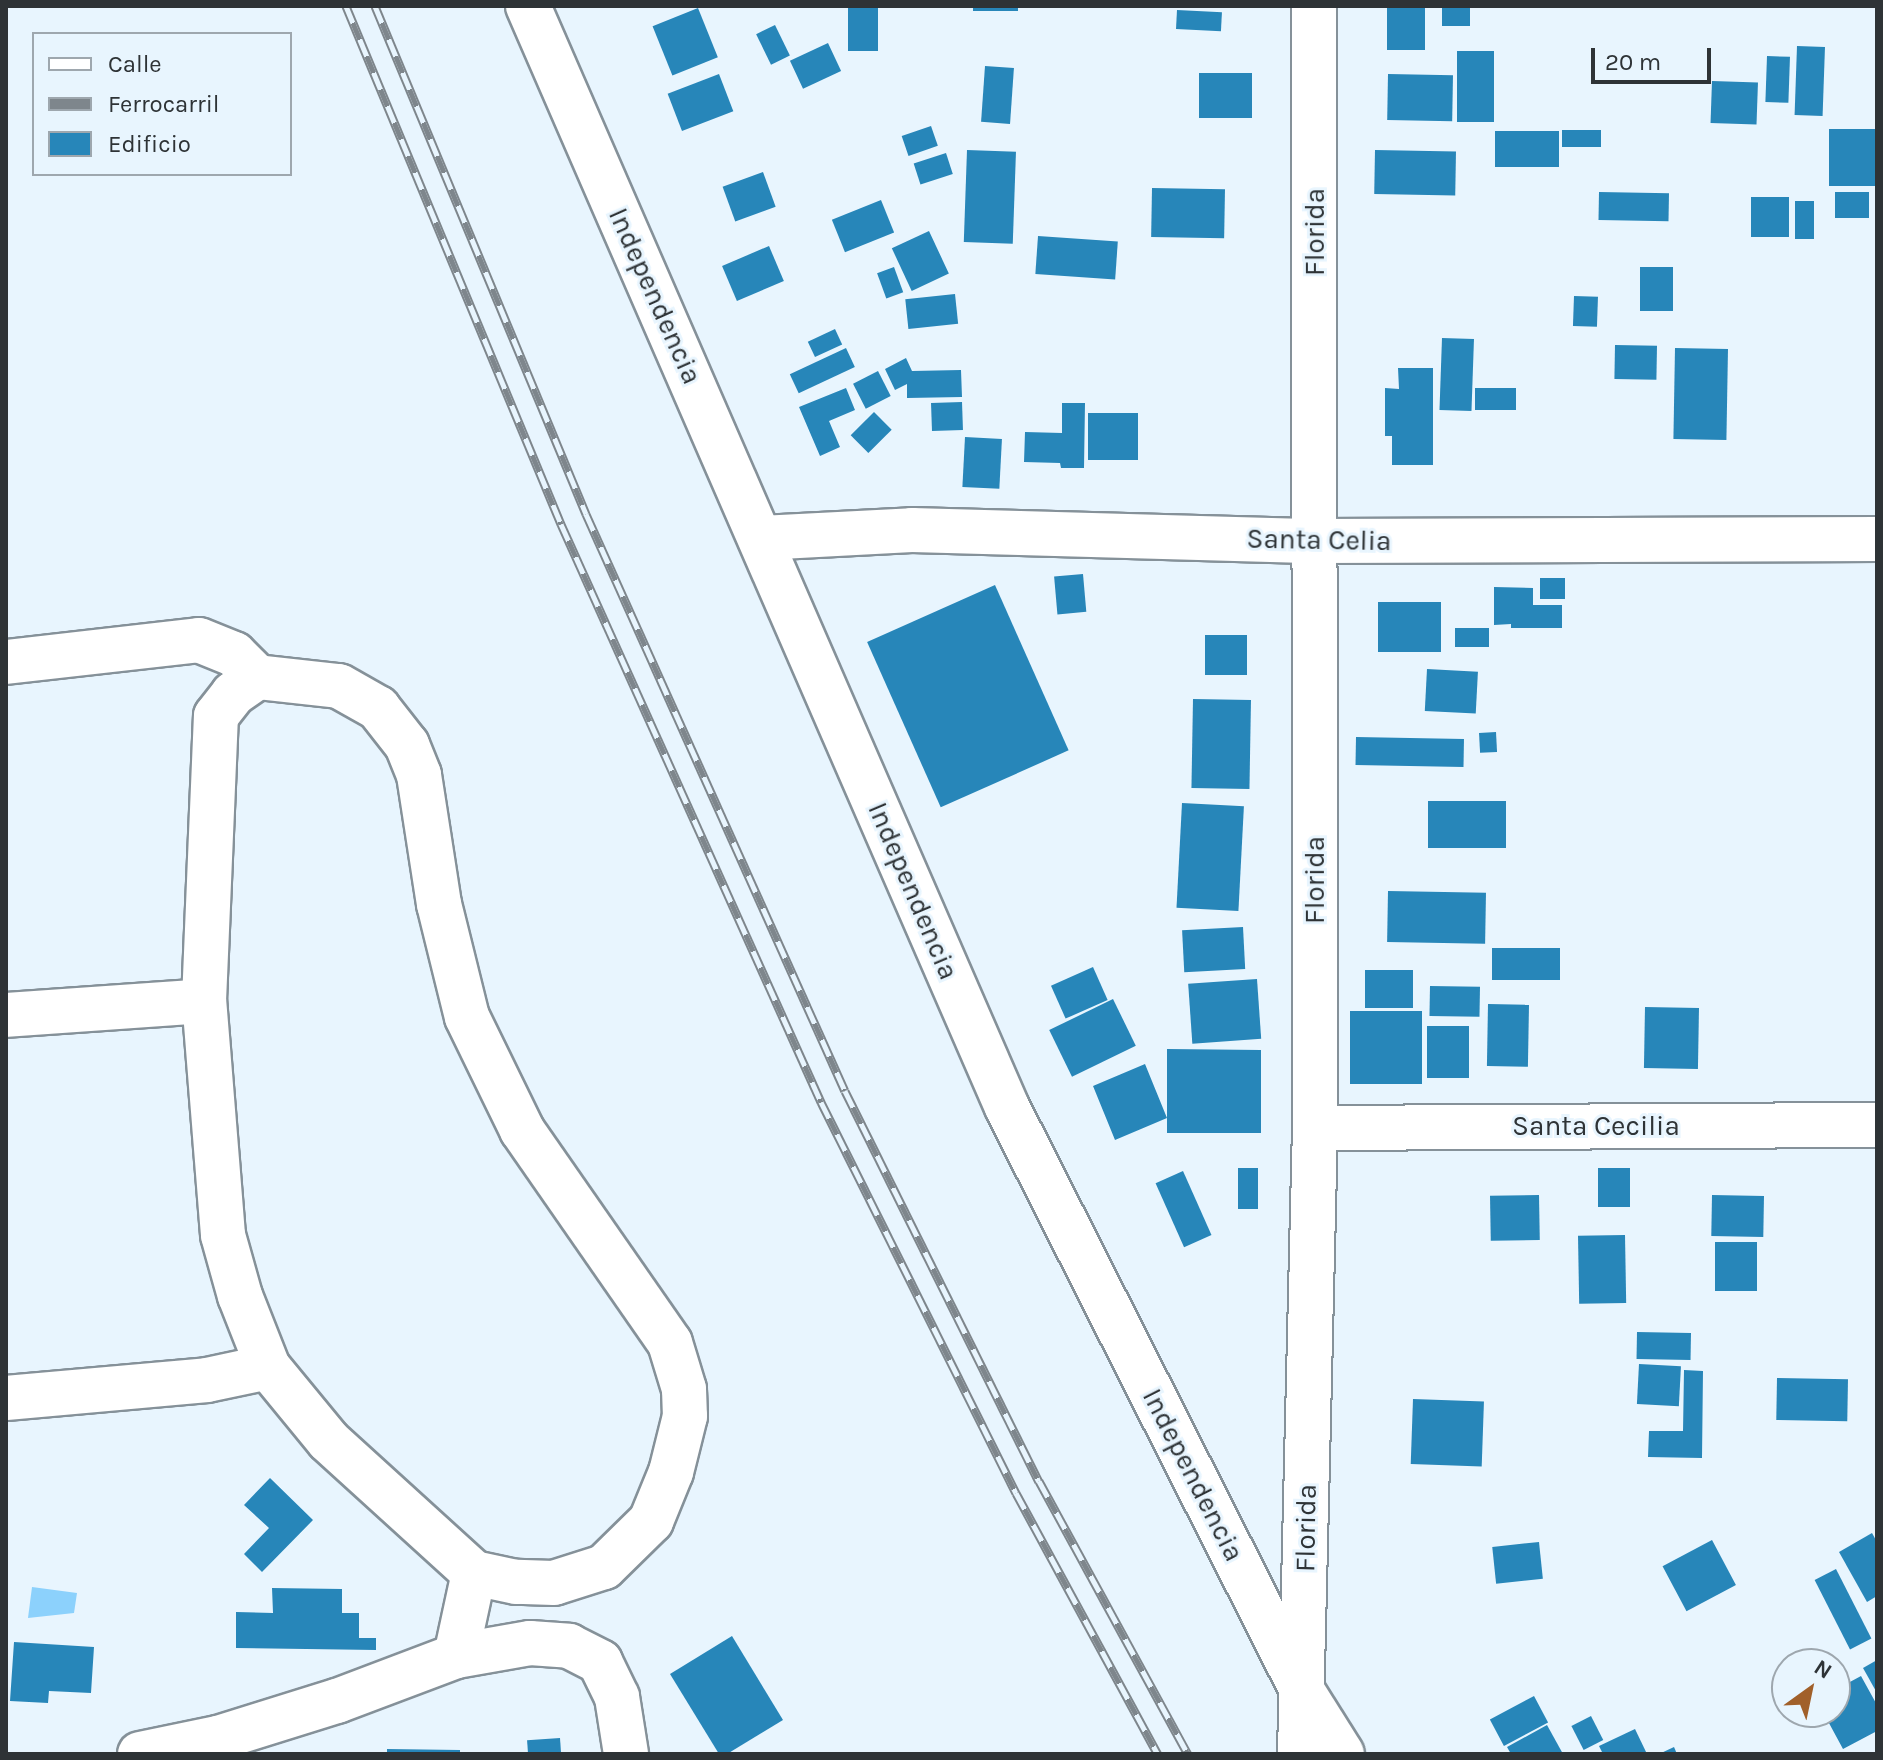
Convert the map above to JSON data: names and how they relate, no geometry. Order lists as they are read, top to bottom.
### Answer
{
  "streets": {
    "street": [
      "Florida",
      "Independencia",
      "Santa Celia",
      "Santa Cecilia"
    ]
  },
  "crossings": [
    ["Florida", "Independencia"],
    ["Florida", "Santa Celia"],
    ["Florida", "Santa Cecilia"],
    ["Independencia", "Santa Celia"]
  ],
  "legend": ["Calle", "Ferrocarril", "Edificio"],
  "scale_bar": "20 m",
  "north": "top right"
}
